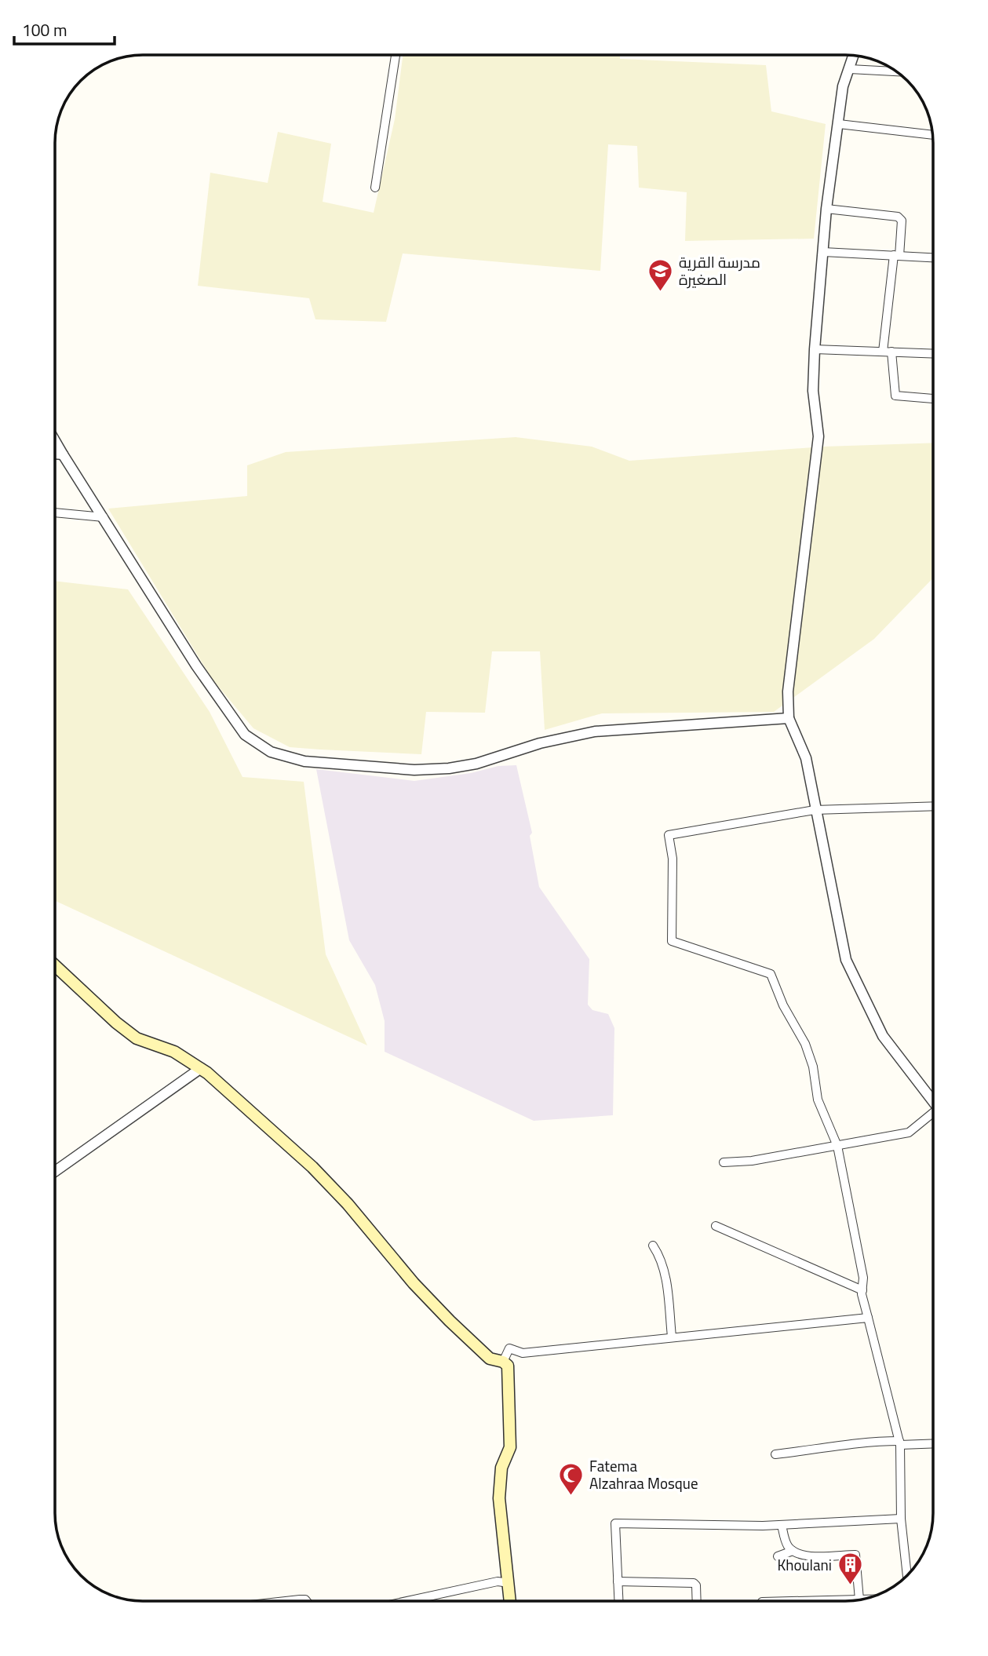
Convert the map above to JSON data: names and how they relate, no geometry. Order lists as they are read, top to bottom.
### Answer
{
  "places": {
    "school or university": ["مدرسة القرية الصغيرة"],
    "mosque": ["Fatema Alzahraa Mosque"],
    "building": ["Khoulani"]
  },
  "scale_bar": "100 m"
}
